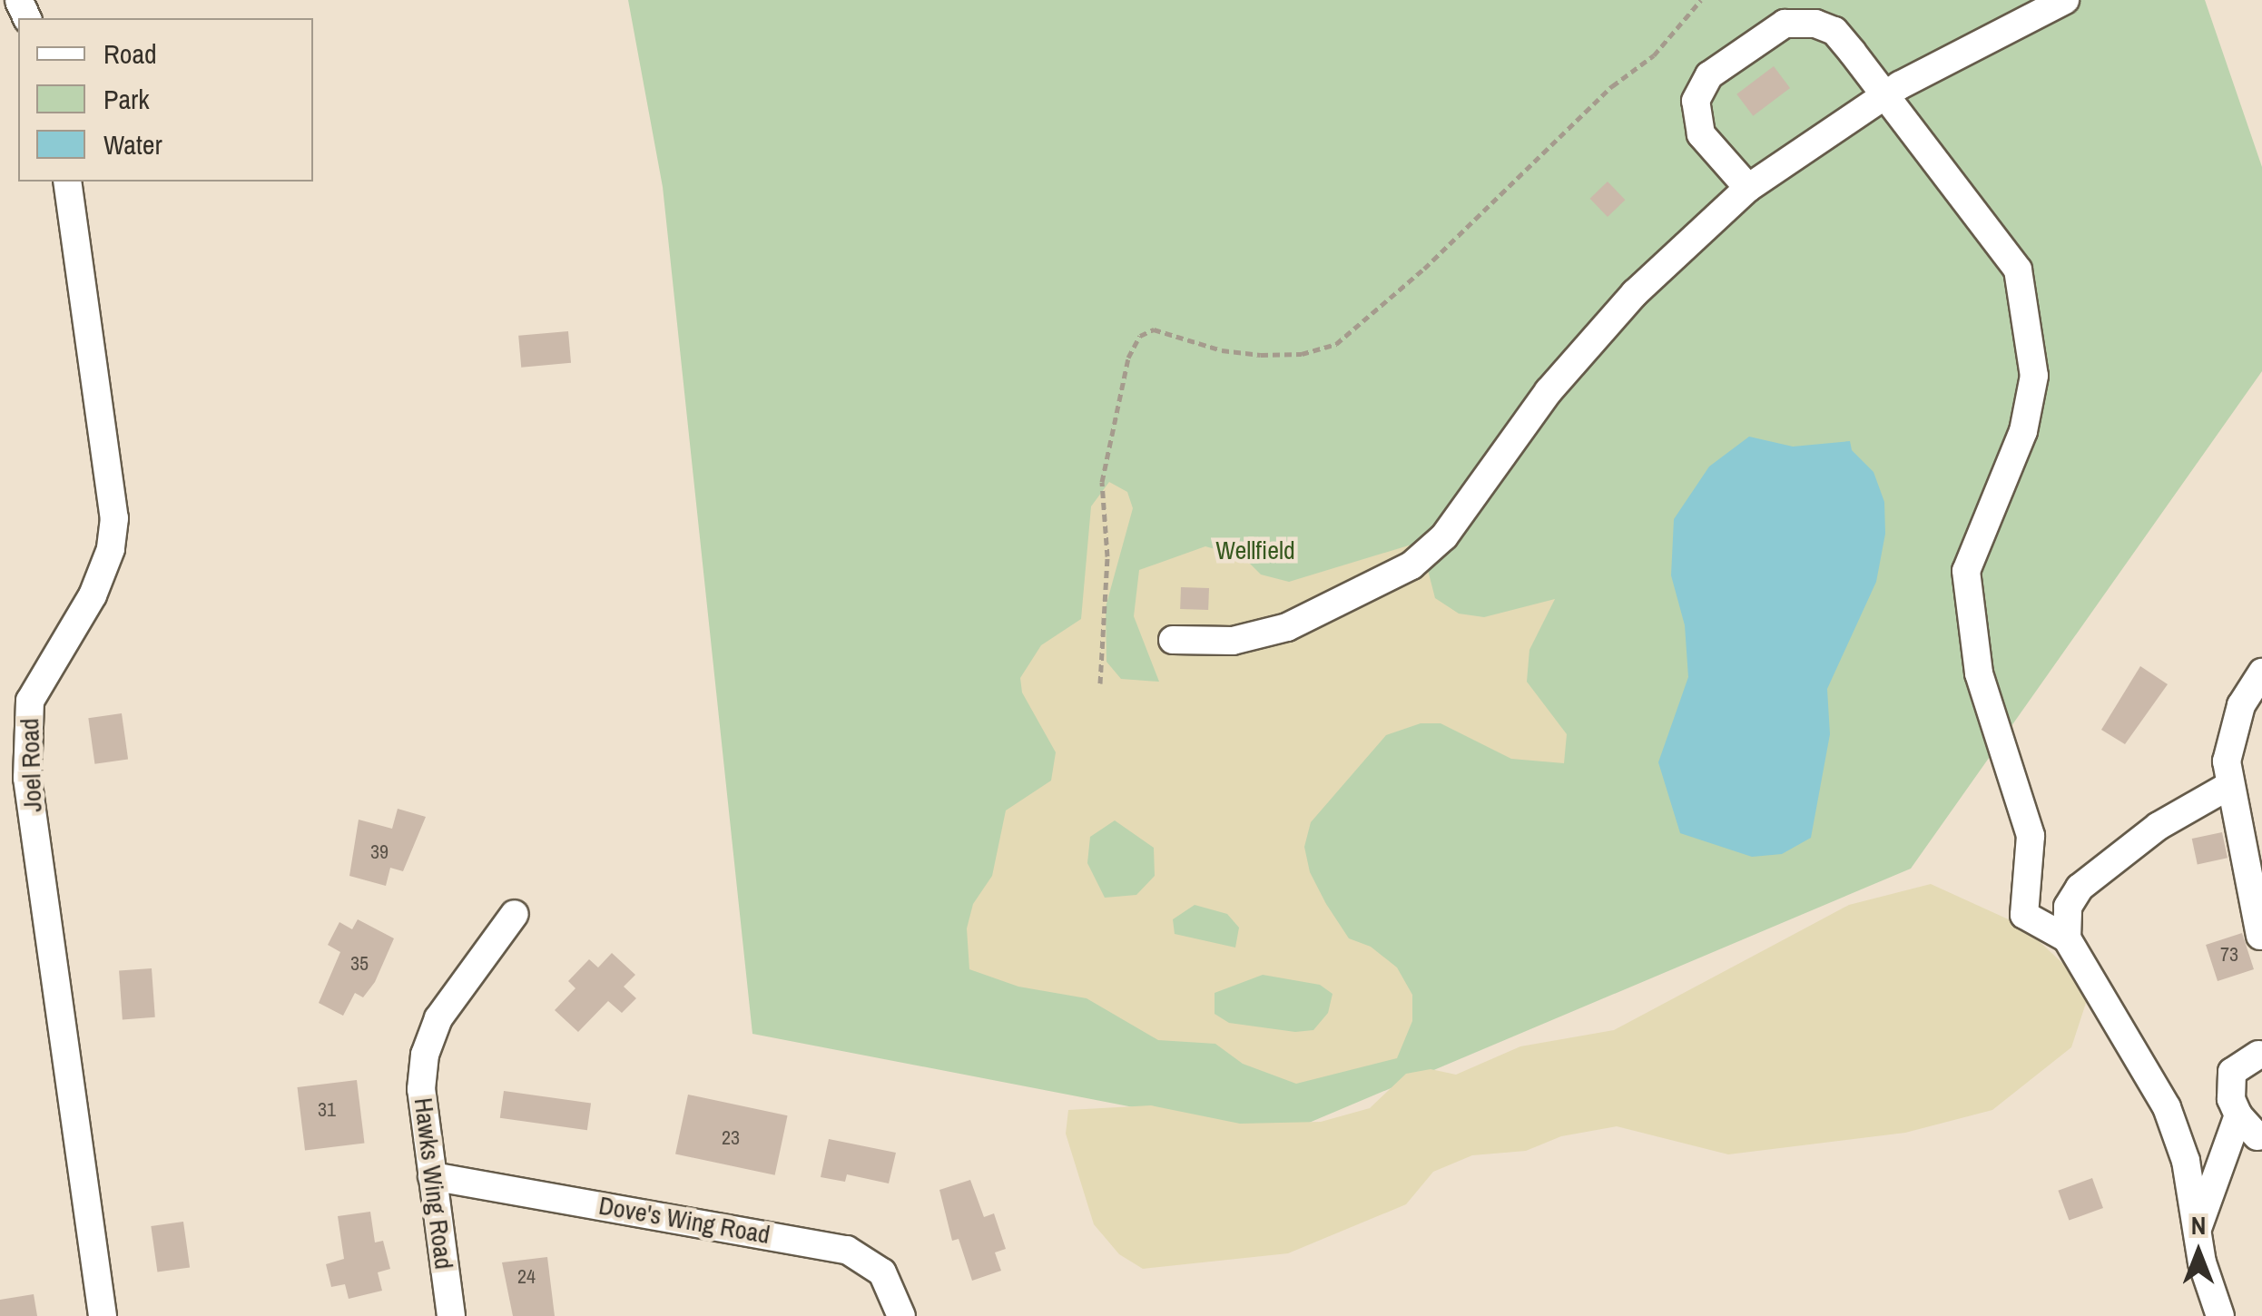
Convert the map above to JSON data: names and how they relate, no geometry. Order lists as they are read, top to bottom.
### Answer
{
  "streets": {
    "street": ["Joel Road", "Hawks Wing Road", "Dove's Wing Road"]
  },
  "crossings": [
    ["Hawks Wing Road", "Dove's Wing Road"]
  ],
  "parks": ["Wellfield"],
  "house_numbers": [
    "39",
    "73",
    "35",
    "31",
    "23",
    "24"
  ],
  "legend": ["Road", "Park", "Water"],
  "north": "top"
}
